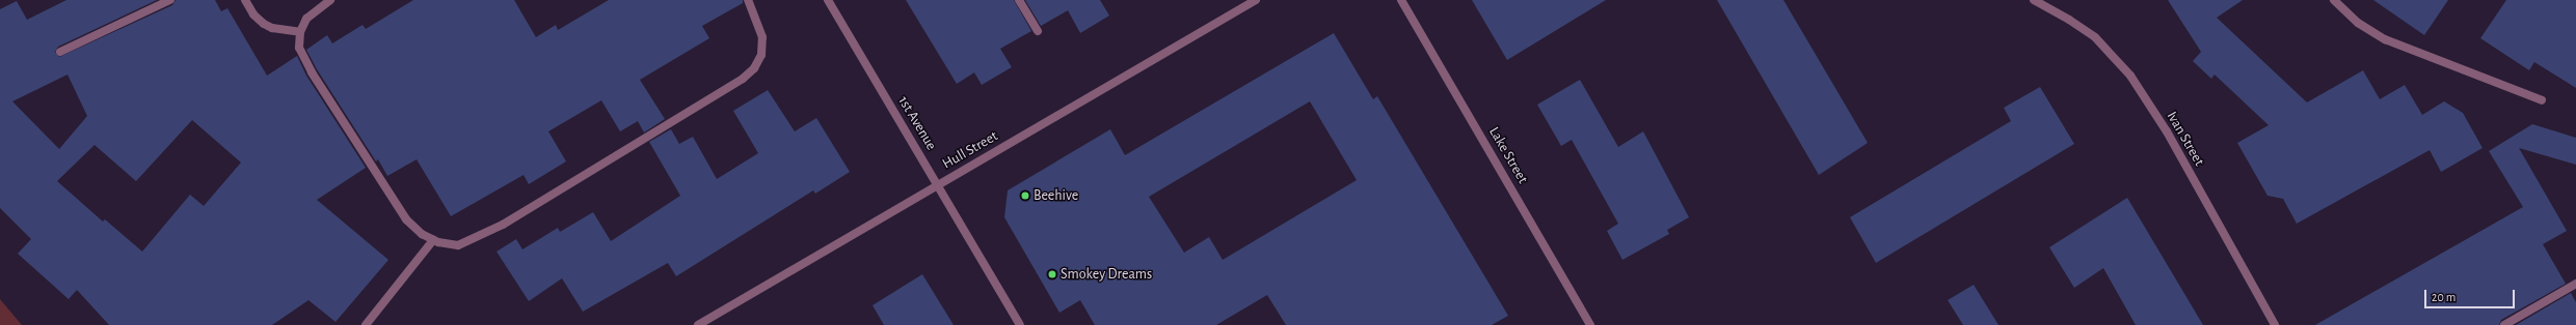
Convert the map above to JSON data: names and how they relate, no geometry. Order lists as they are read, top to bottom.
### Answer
{
  "streets": {
    "street": [
      "1st Avenue",
      "Ivan Street",
      "Hull Street",
      "Lake Street"
    ]
  },
  "crossings": [
    ["1st Avenue", "Hull Street"]
  ],
  "places": ["Beehive", "Smokey Dreams"],
  "scale_bar": "20 m"
}
